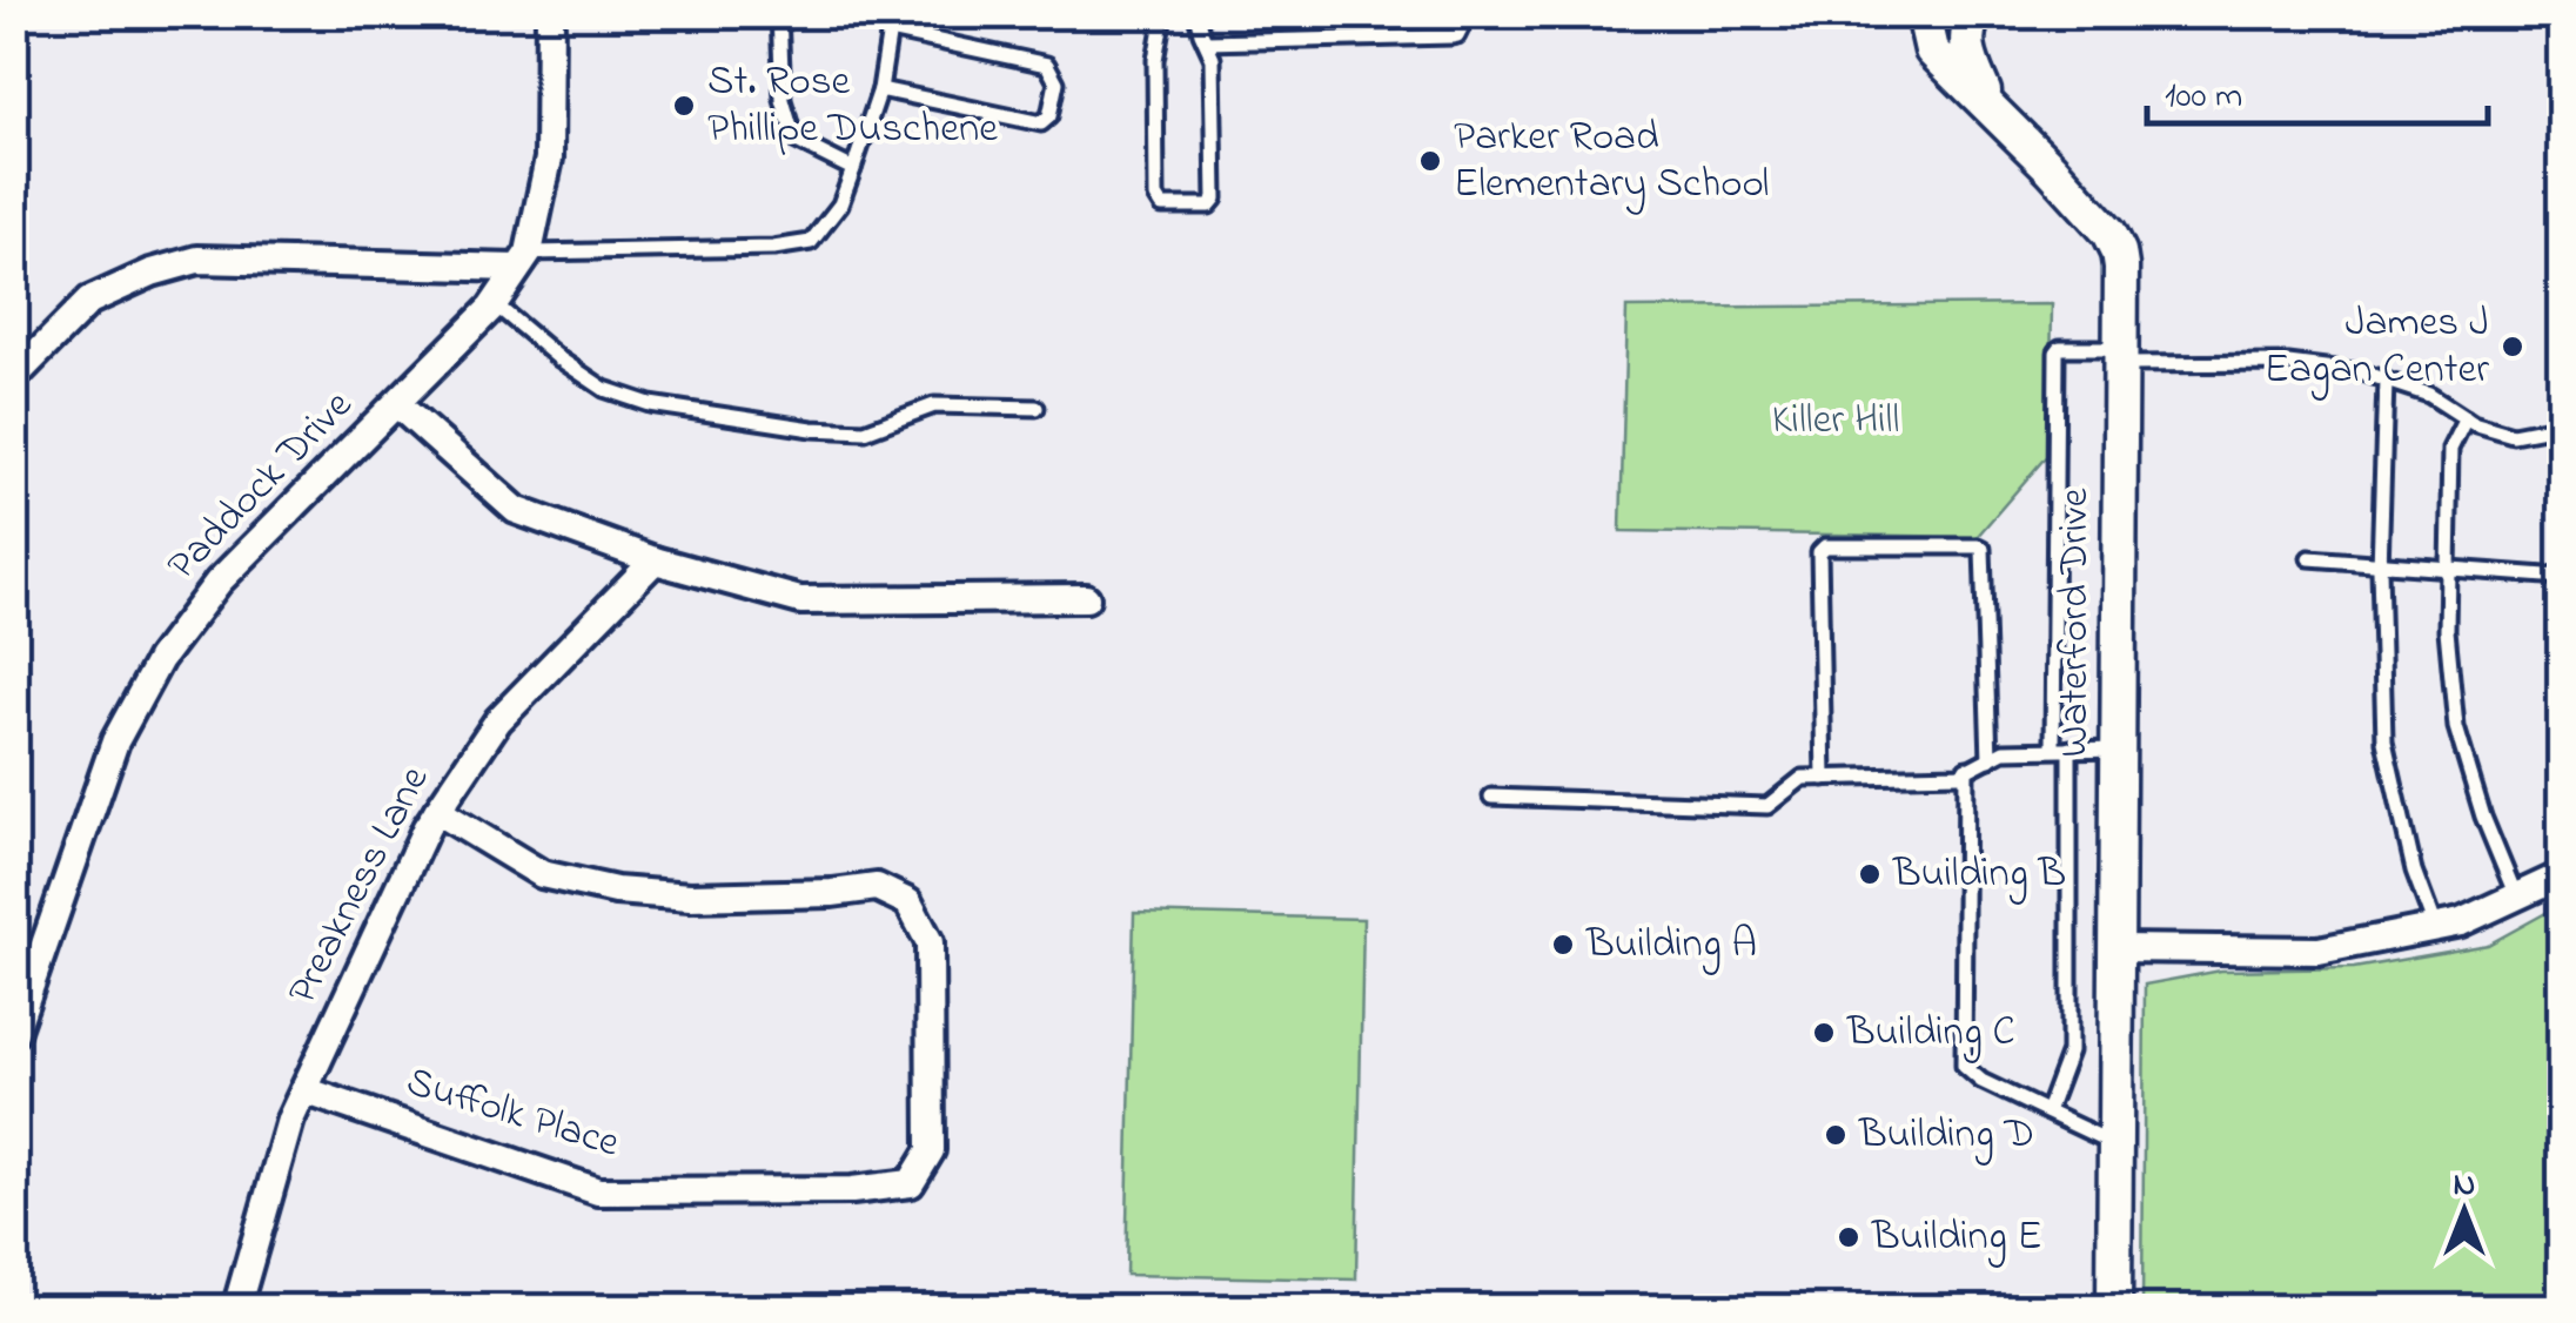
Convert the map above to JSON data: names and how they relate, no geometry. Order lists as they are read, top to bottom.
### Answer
{
  "streets": {
    "street": [
      "Paddock Drive",
      "Waterford Drive",
      "Preakness Lane",
      "Suffolk Place"
    ]
  },
  "crossings": [
    ["Preakness Lane", "Suffolk Place"]
  ],
  "parks": ["Killer Hill"],
  "places": [
    "St. Rose Phillipe Duschene",
    "Parker Road Elementary School",
    "James J Eagan Center",
    "Building B",
    "Building A",
    "Building C",
    "Building D",
    "Building E"
  ],
  "scale_bar": "100 m",
  "north": "top"
}
